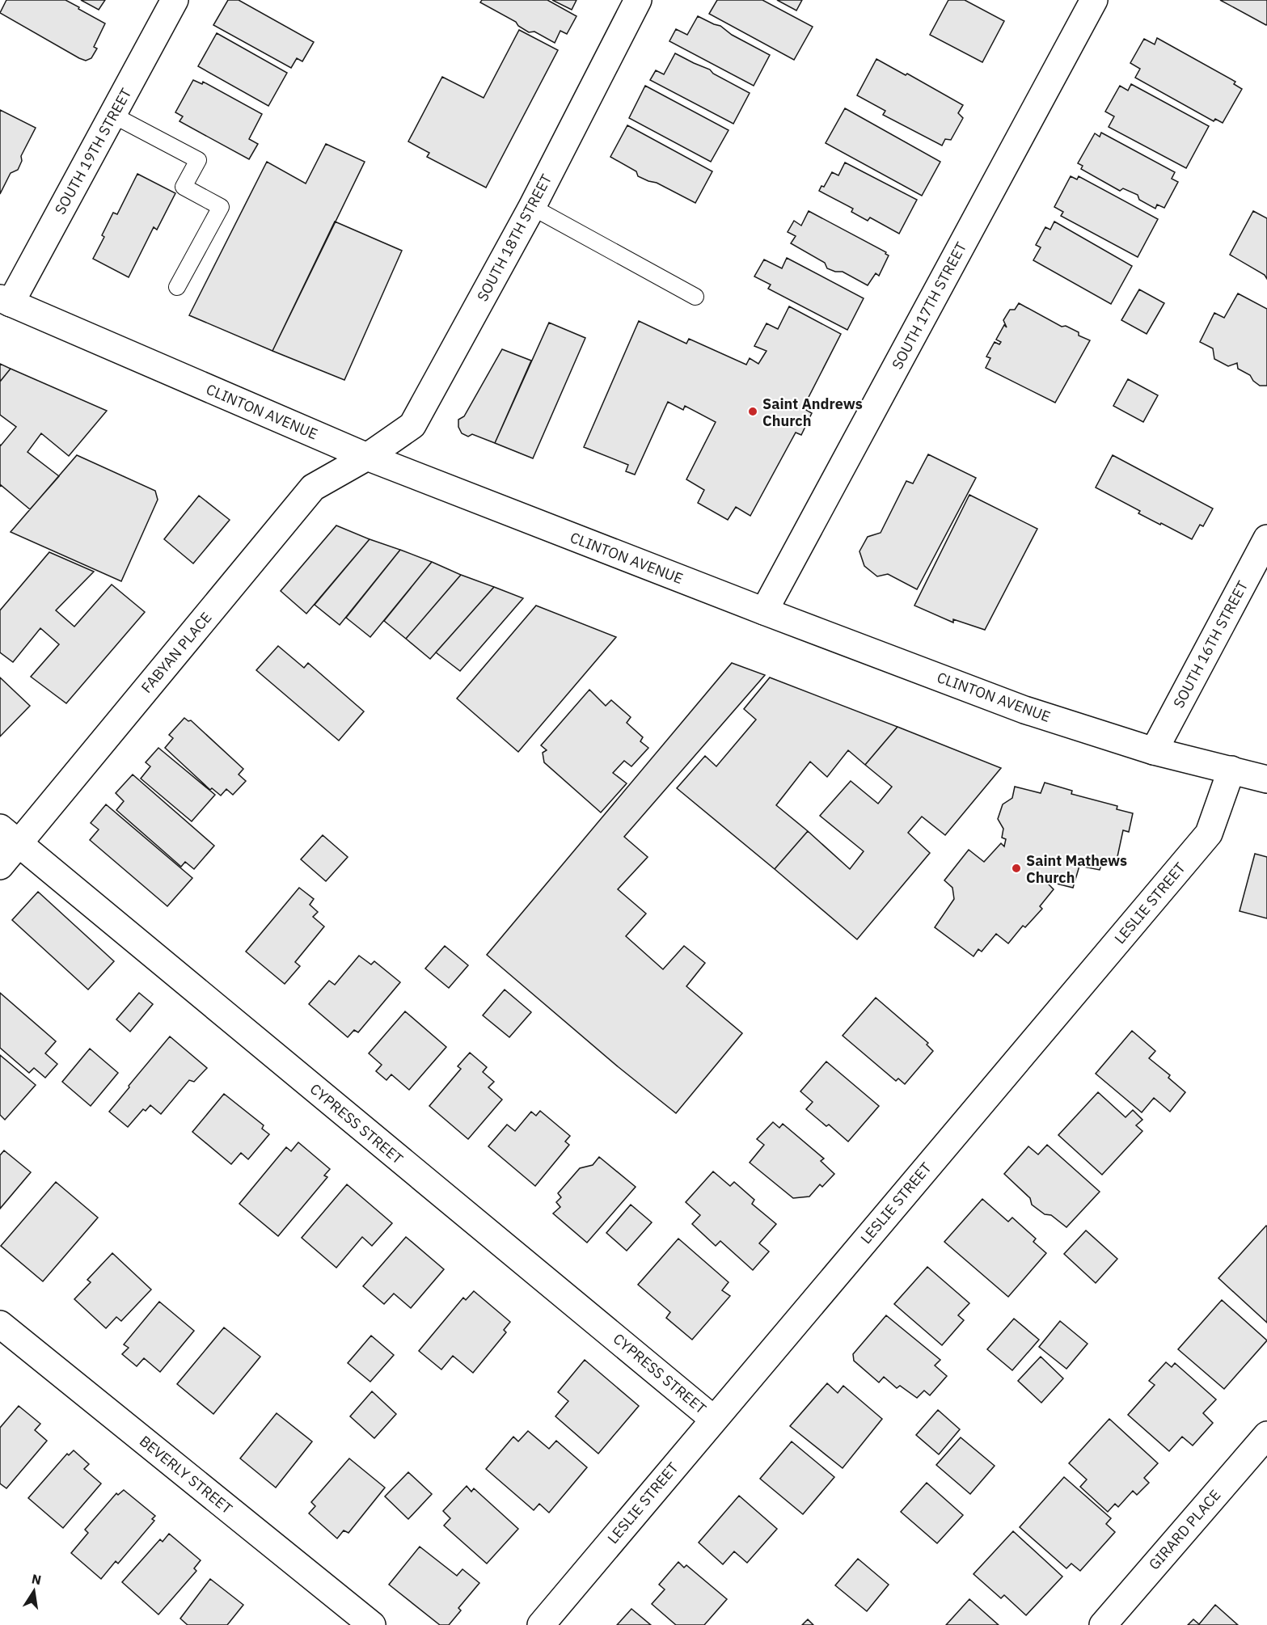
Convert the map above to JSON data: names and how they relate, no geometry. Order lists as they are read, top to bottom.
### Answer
{
  "streets": {
    "street": [
      "SOUTH 19TH STREET",
      "SOUTH 18TH STREET",
      "SOUTH 17TH STREET",
      "CLINTON AVENUE",
      "SOUTH 16TH STREET",
      "FABYAN PLACE",
      "LESLIE STREET",
      "CYPRESS STREET",
      "BEVERLY STREET",
      "GIRARD PLACE"
    ]
  },
  "crossings": [
    ["SOUTH 19TH STREET", "CLINTON AVENUE"],
    ["SOUTH 18TH STREET", "CLINTON AVENUE"],
    ["SOUTH 18TH STREET", "FABYAN PLACE"],
    ["SOUTH 17TH STREET", "CLINTON AVENUE"],
    ["CLINTON AVENUE", "SOUTH 16TH STREET"],
    ["CLINTON AVENUE", "FABYAN PLACE"],
    ["CLINTON AVENUE", "LESLIE STREET"],
    ["FABYAN PLACE", "CYPRESS STREET"],
    ["LESLIE STREET", "CYPRESS STREET"]
  ],
  "places": ["Saint Andrews Church", "Saint Mathews Church"],
  "north": "top"
}
